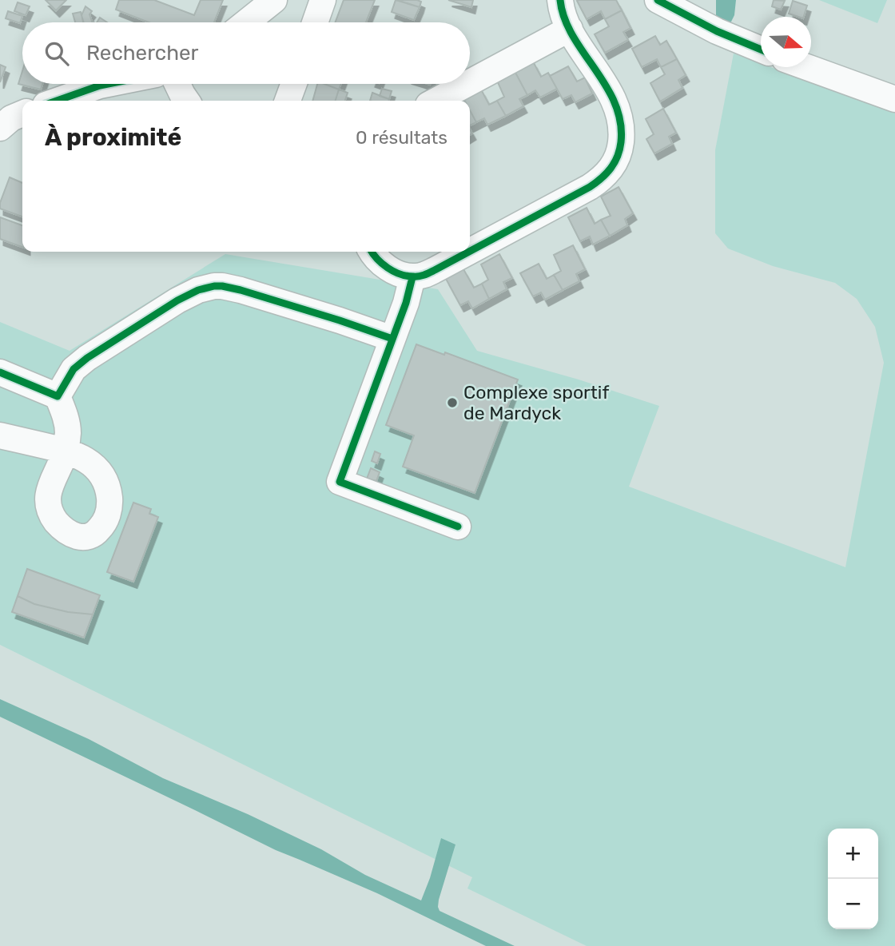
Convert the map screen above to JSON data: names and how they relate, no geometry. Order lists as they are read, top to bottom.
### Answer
{
  "places": ["Complexe sportif de Mardyck"],
  "north": "right",
  "page": {
    "search": "Rechercher",
    "heading": ["À proximité", "0 résultats"],
    "map_buttons": ["+", "−"]
  }
}
